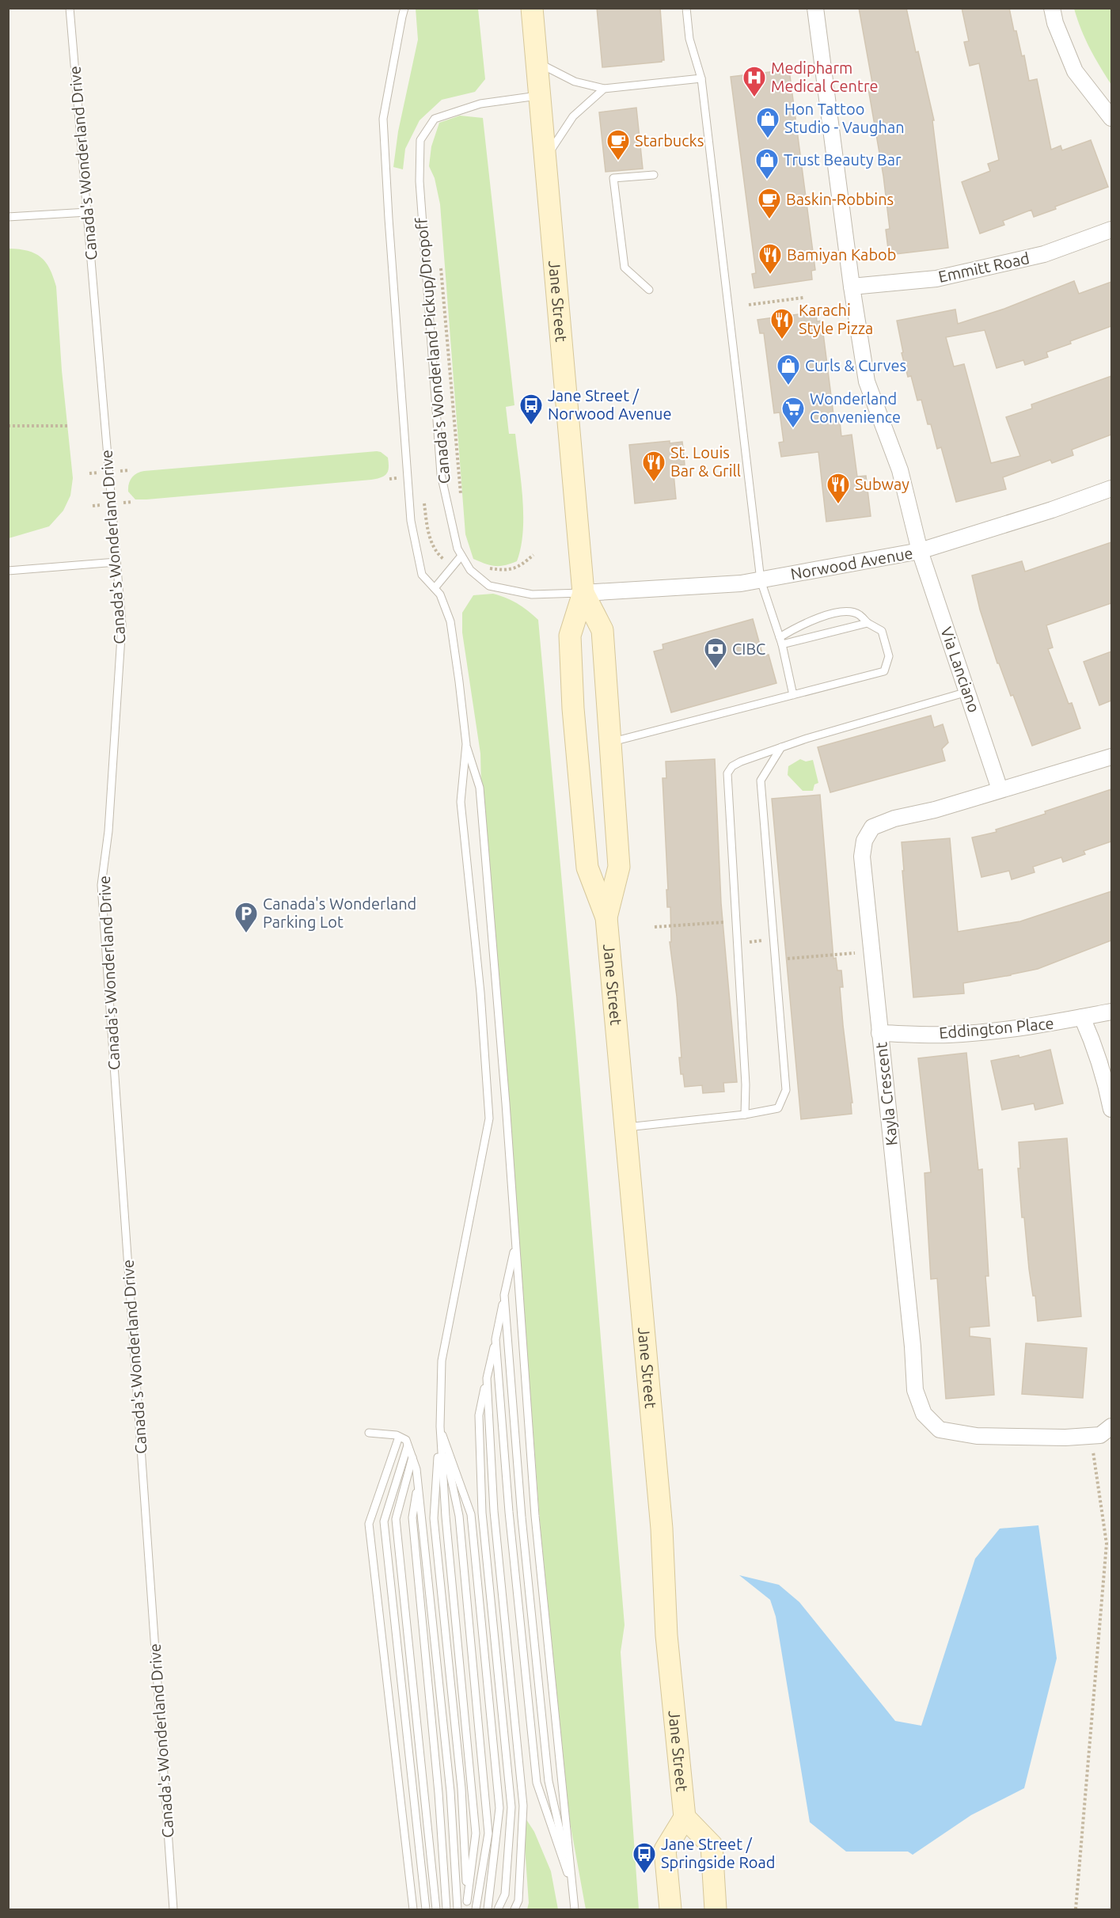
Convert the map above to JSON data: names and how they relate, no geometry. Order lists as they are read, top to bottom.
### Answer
{
  "streets": {
    "main road": ["Jane Street"],
    "street": [
      "Emmitt Road",
      "Norwood Avenue",
      "Via Lanciano",
      "Eddington Place",
      "Kayla Crescent"
    ],
    "lane": ["Canada's Wonderland Drive", "Canada's Wonderland Pickup/Dropoff"]
  },
  "crossings": [
    ["Emmitt Road", "Via Lanciano"],
    ["Jane Street", "Canada's Wonderland Pickup/Dropoff"],
    ["Jane Street", "Norwood Avenue"],
    ["Canada's Wonderland Pickup/Dropoff", "Norwood Avenue"],
    ["Norwood Avenue", "Via Lanciano"],
    ["Via Lanciano", "Kayla Crescent"],
    ["Eddington Place", "Kayla Crescent"]
  ],
  "places": {
    "hospital": ["Medipharm Medical Centre"],
    "shop": ["Hon Tattoo Studio - Vaughan", "Trust Beauty Bar", "Curls & Curves"],
    "cafe": ["Starbucks", "Baskin-Robbins"],
    "restaurant": [
      "Bamiyan Kabob",
      "Karachi Style Pizza",
      "St. Louis Bar & Grill",
      "Subway"
    ],
    "bus stop": ["Jane Street / Norwood Avenue", "Jane Street / Springside Road"],
    "supermarket": ["Wonderland Convenience"],
    "bank": ["CIBC"],
    "parking": ["Canada's Wonderland Parking Lot"]
  }
}
